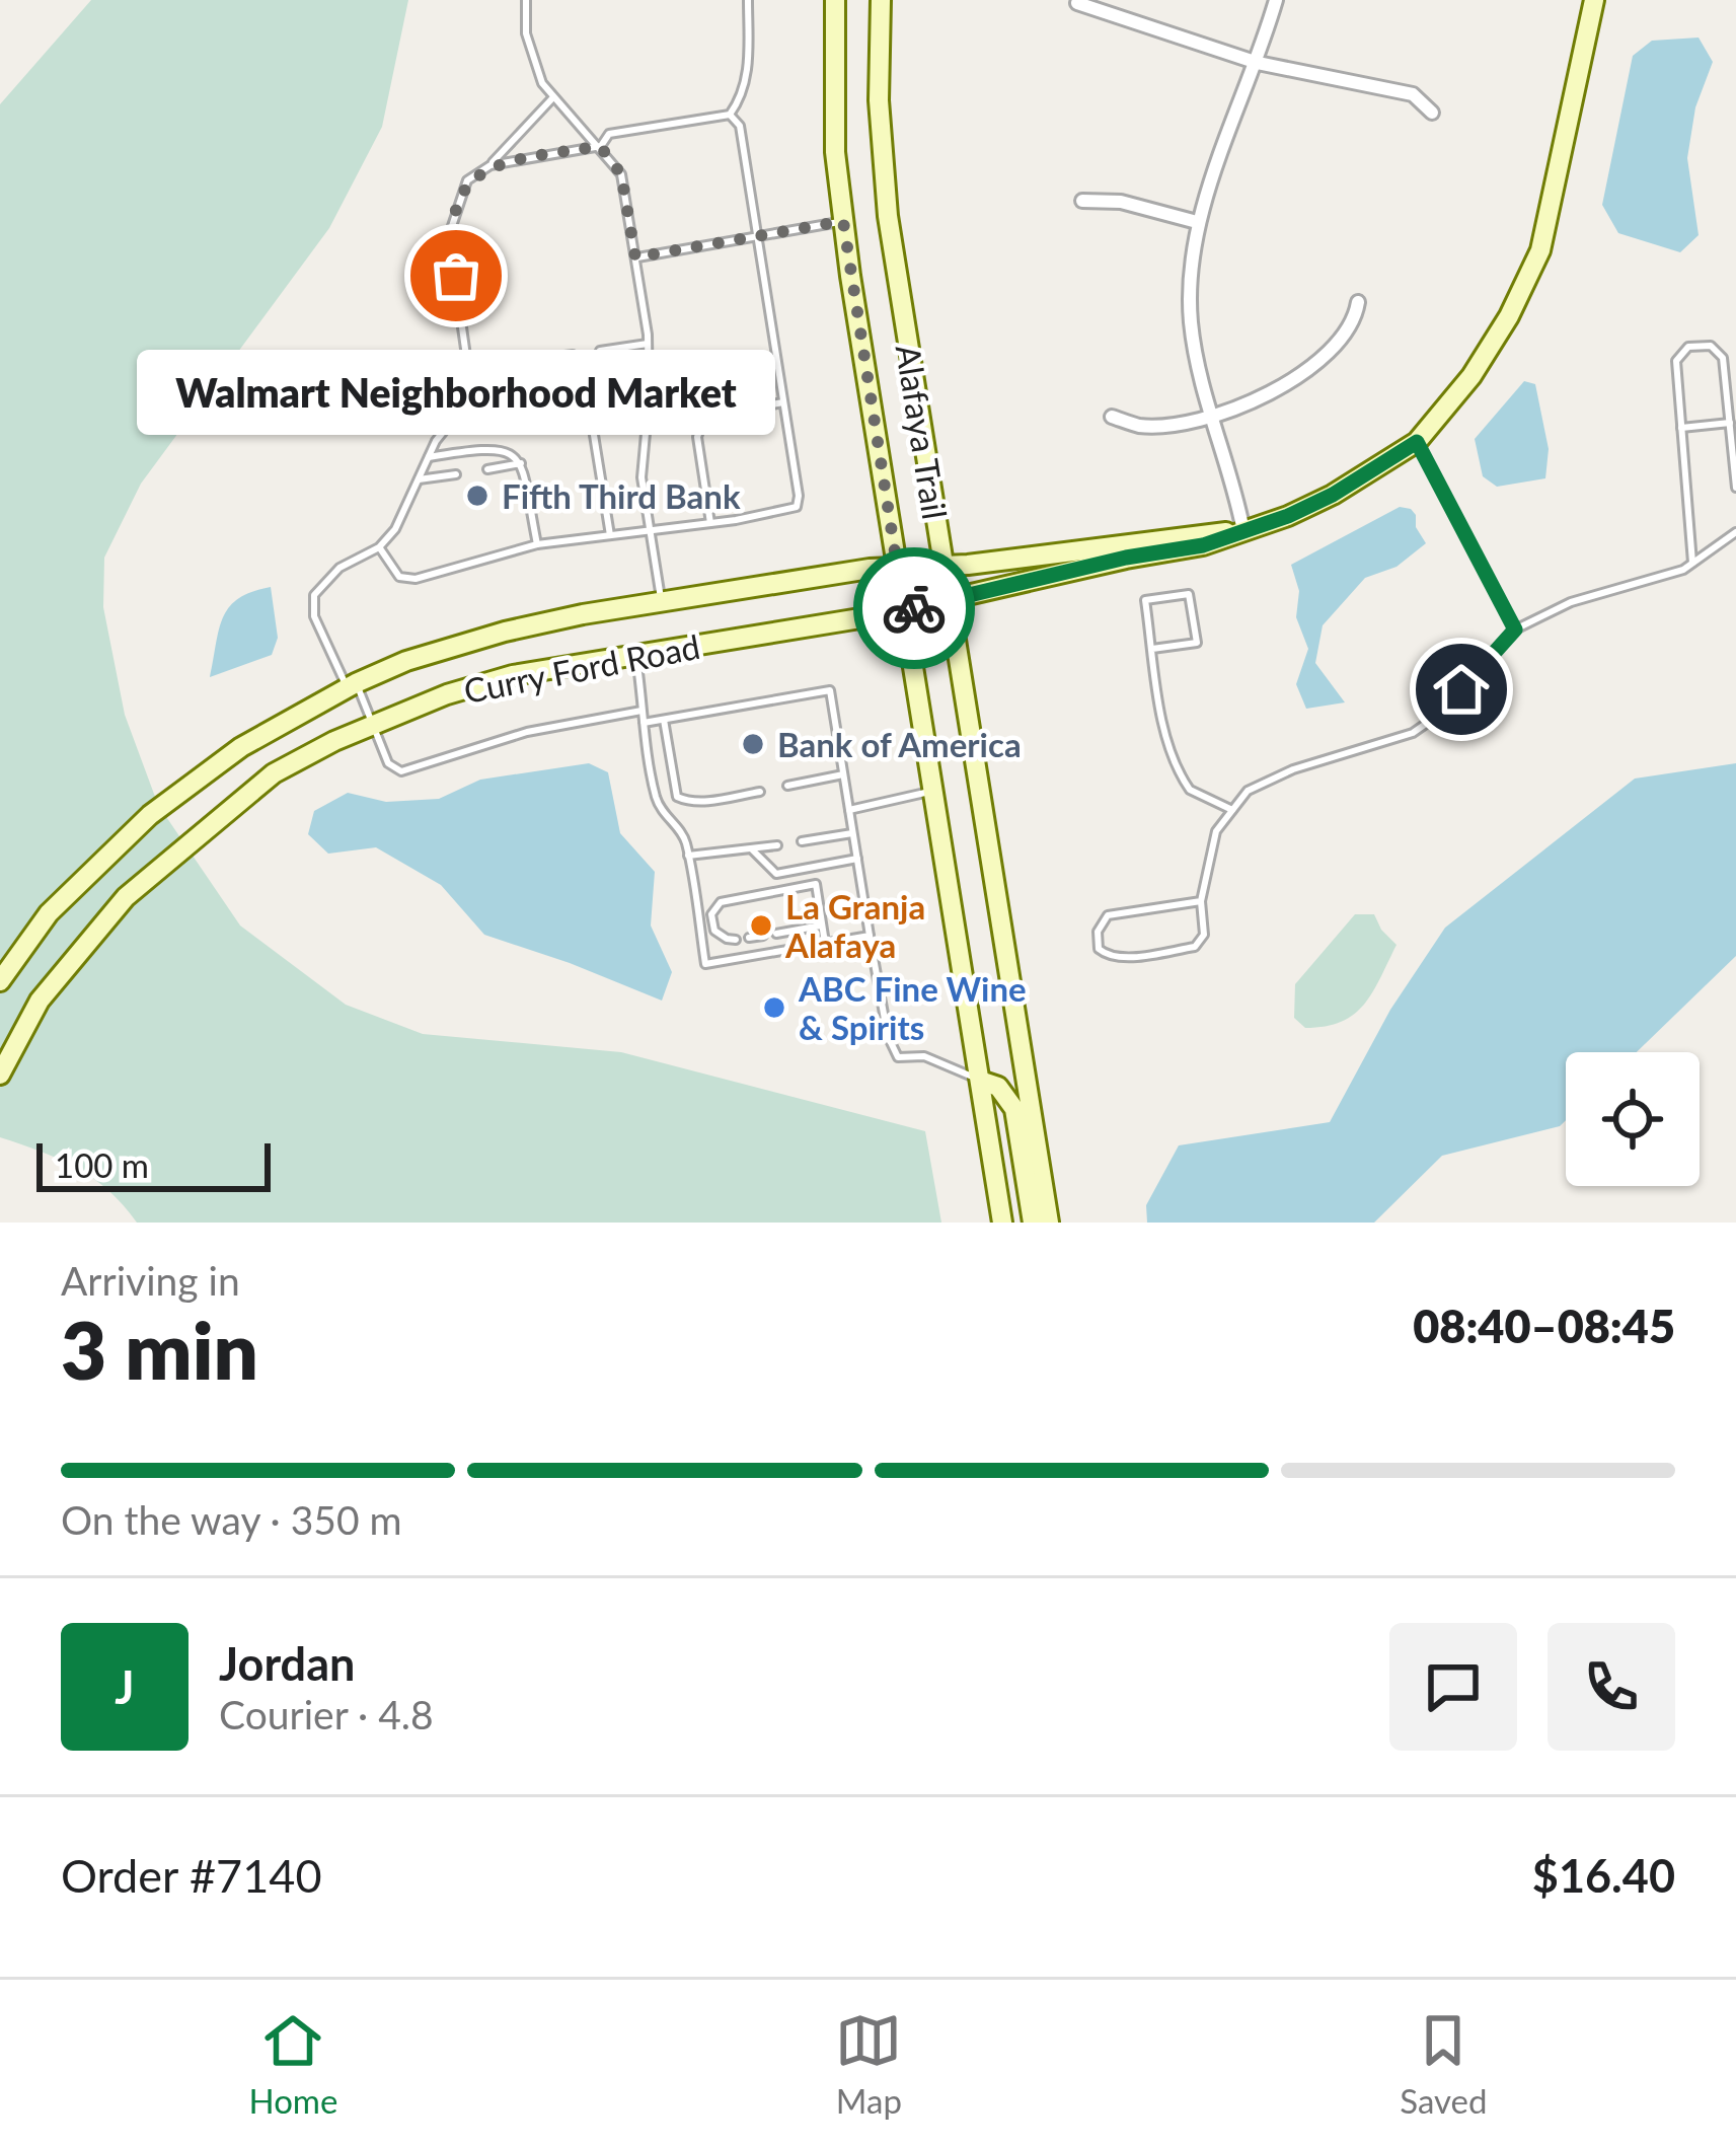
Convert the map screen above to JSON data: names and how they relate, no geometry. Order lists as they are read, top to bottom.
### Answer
{
  "streets": {
    "street": ["Alafaya Trail", "Curry Ford Road"]
  },
  "crossings": [
    ["Alafaya Trail", "Curry Ford Road"]
  ],
  "places": [
    "Walmart Neighborhood Market",
    "Fifth Third Bank",
    "Bank of America",
    "La Granja Alafaya",
    "ABC Fine Wine & Spirits"
  ],
  "scale_bar": "100 m",
  "page": {
    "bubble": "Walmart Neighborhood Market",
    "scale": "100 m",
    "heading": ["3 min", "Arriving in", "08:40–08:45"],
    "panel": [
      "Jordan",
      "Courier · 4.8",
      "Order #7140",
      "$16.40"
    ],
    "bar": "On the way · 350 m",
    "round": "J",
    "tabs": ["Home", "Map", "Saved"]
  }
}
